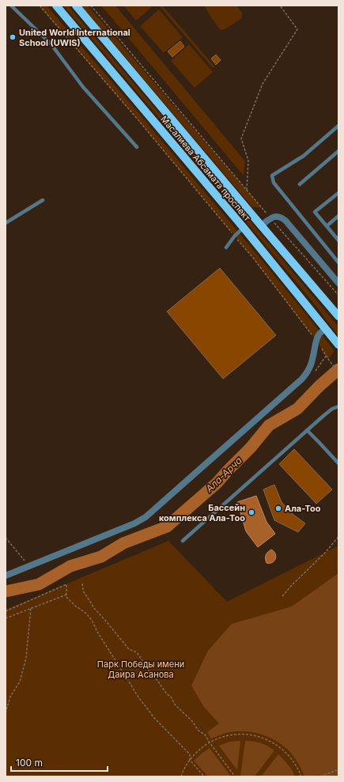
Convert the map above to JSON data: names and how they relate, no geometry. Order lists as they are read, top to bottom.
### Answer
{
  "streets": {
    "main road": ["Масалиева Абсамата проспект"]
  },
  "water": ["Ала-Арча"],
  "parks": ["Парк Победы имени Даира Асанова"],
  "places": ["United World International School (UWIS)", "Ала-Тоо", "Бассейн комплекса Ала-Тоо"],
  "scale_bar": "100 m"
}
